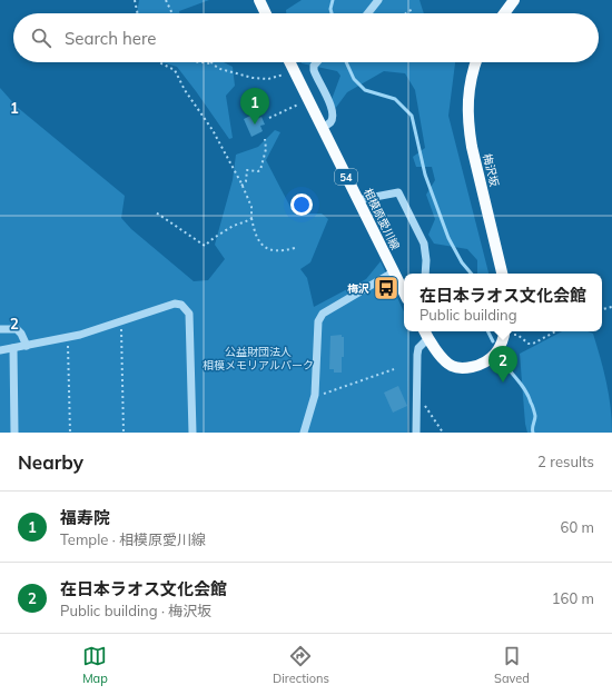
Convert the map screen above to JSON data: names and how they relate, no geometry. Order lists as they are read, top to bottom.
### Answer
{
  "streets": {
    "main road": ["梅沢坂", "54", "相模原愛川線"]
  },
  "parks": ["公益財団法人 相模メモリアルパーク"],
  "places": {
    "bus stop": ["梅沢"]
  },
  "page": {
    "search": "Search here",
    "pins": ["1", "2"],
    "popup": ["在日本ラオス文化会館", "Public building"],
    "heading": ["Nearby", "2 results"],
    "list": [
      {
        "mark": "1",
        "name": "福寿院",
        "note": "Temple · 相模原愛川線",
        "value": "60 m"
      },
      {
        "mark": "2",
        "name": "在日本ラオス文化会館",
        "note": "Public building · 梅沢坂",
        "value": "160 m"
      }
    ],
    "nav": ["Map", "Directions", "Saved"]
  },
  "grid": {
    "rows": ["1", "2"]
  }
}
